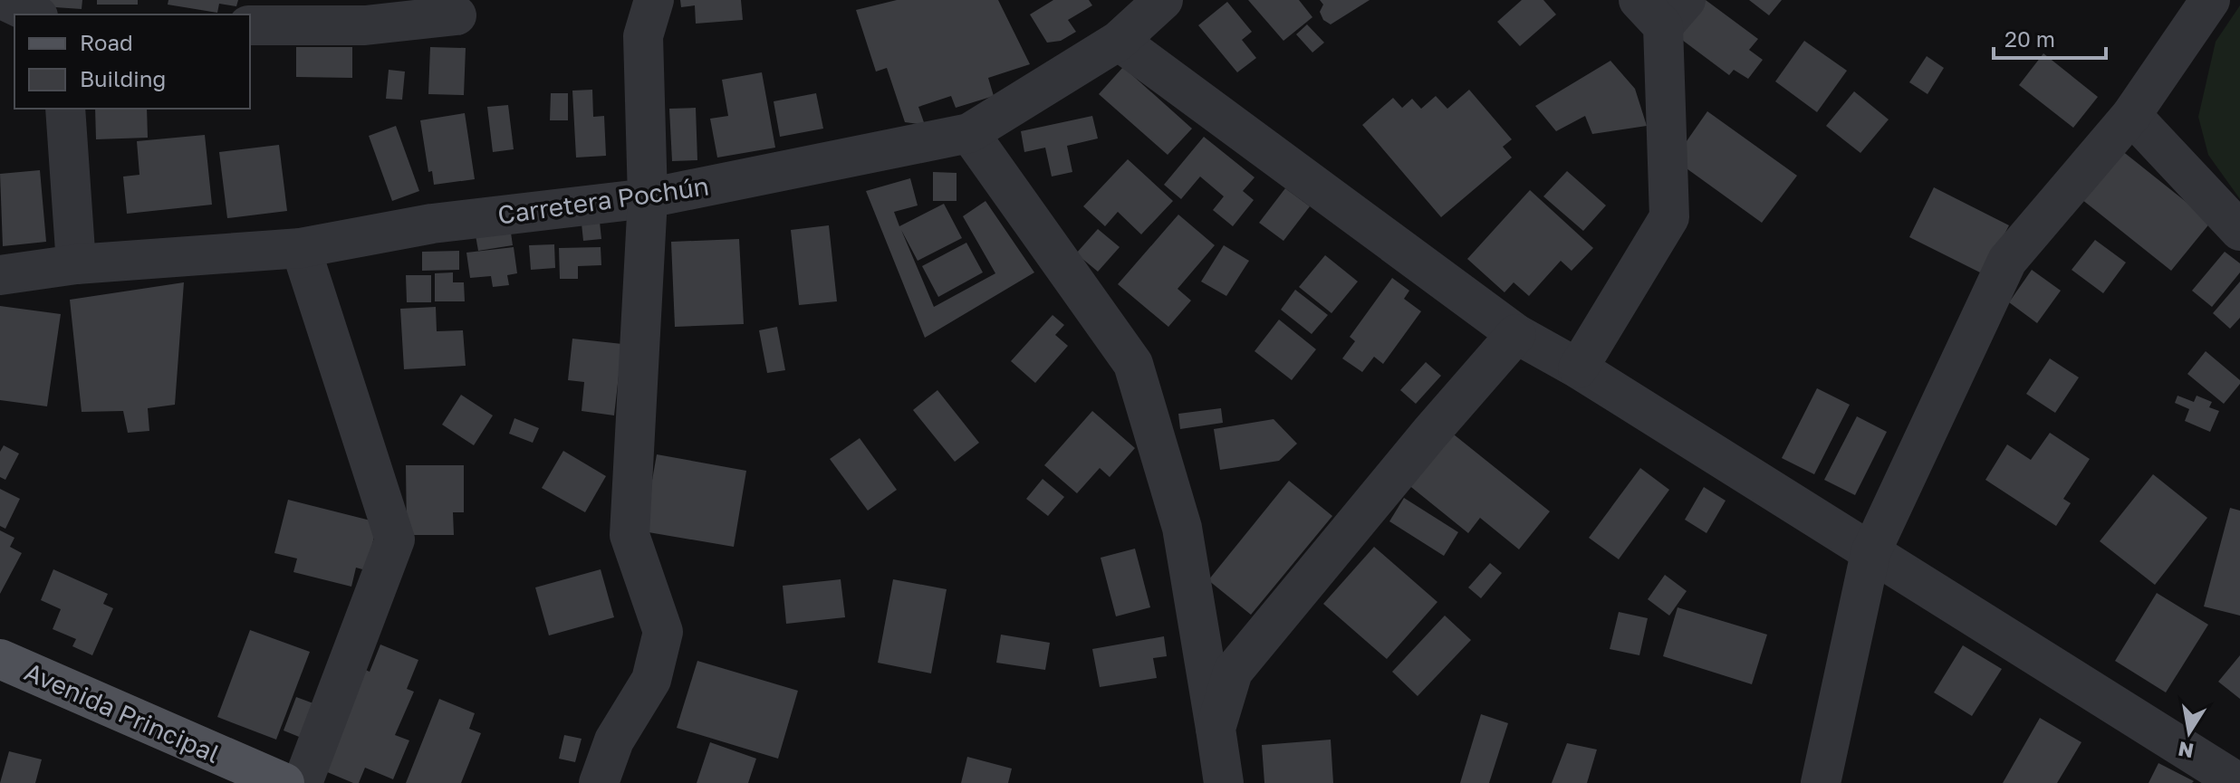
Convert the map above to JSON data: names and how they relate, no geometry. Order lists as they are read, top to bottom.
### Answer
{
  "streets": {
    "main road": ["Avenida Principal"],
    "street": ["Carretera Pochún"]
  },
  "legend": ["Road", "Building"],
  "scale_bar": "20 m",
  "north": "bottom"
}
